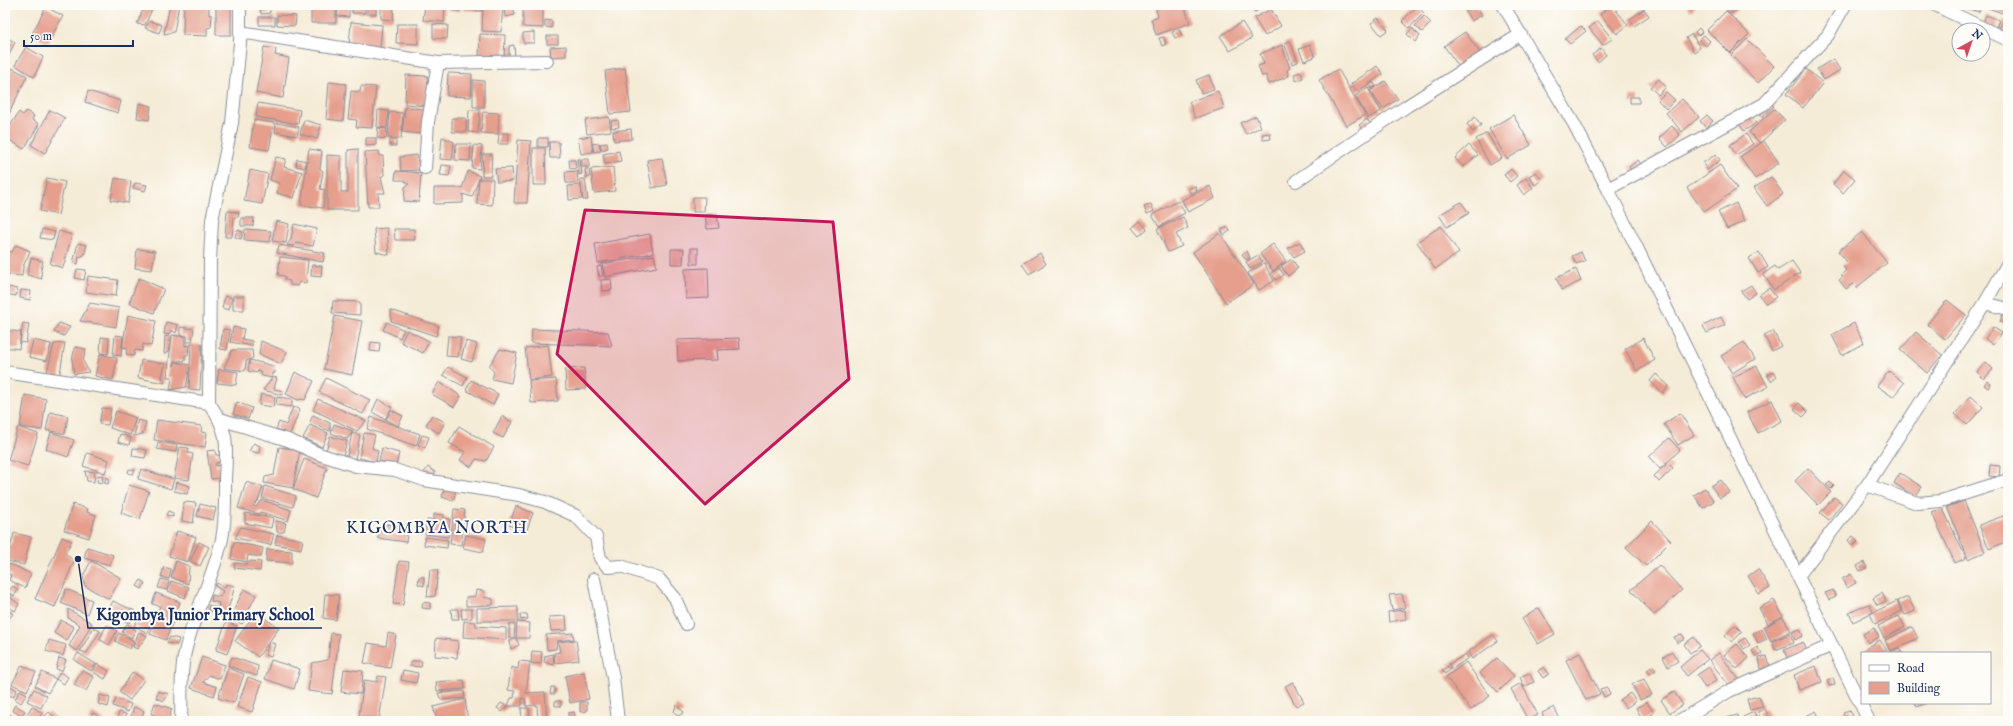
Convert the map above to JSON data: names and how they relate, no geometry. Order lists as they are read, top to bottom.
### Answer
{
  "districts": ["KIGOMBYA NORTH"],
  "places": ["Kigombya Junior Primary School"],
  "legend": ["Road", "Building"],
  "scale_bar": "50 m",
  "north": "top right"
}
